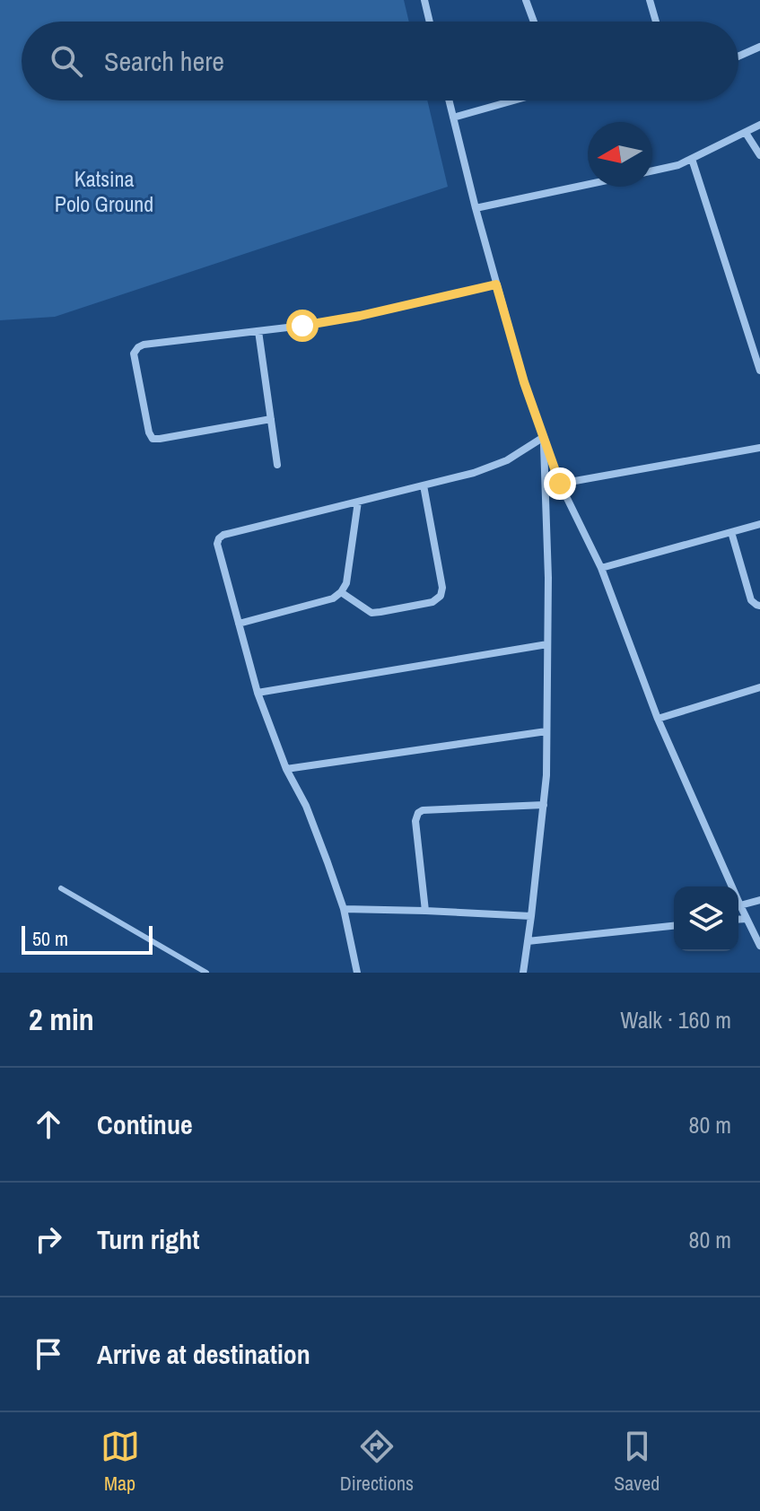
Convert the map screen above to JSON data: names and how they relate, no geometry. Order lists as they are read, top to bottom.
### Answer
{
  "parks": ["Katsina Polo Ground"],
  "scale_bar": "50 m",
  "north": "left",
  "page": {
    "search": "Search here",
    "scale": "50 m",
    "heading": ["2 min", "Walk · 160 m"],
    "list": [
      ["Continue", "80 m"],
      ["Turn right", "80 m"],
      "Arrive at destination"
    ],
    "nav": ["Map", "Directions", "Saved"]
  }
}
